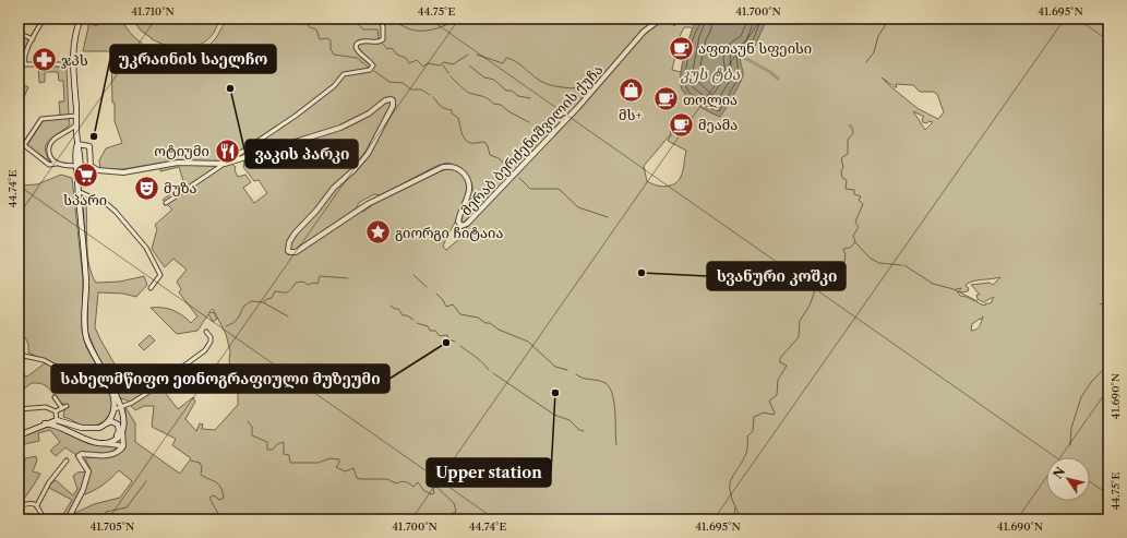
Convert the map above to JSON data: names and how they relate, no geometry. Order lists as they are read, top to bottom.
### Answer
{
  "streets": {
    "street": ["მერაბ ბერძენიშვილის ქუჩა"]
  },
  "water": ["კუს ტბა"],
  "places": {
    "cafe": ["აფთაუნ სფეისი", "თოლია", "მეამა"],
    "pharmacy": ["ჯპს"],
    "other": [
      "ვაკის პარკი",
      "უკრაინის საელჩო",
      "სვანური კოშკი",
      "სახელმწიფო ეთნოგრაფიული მუზეუმი",
      "Upper station"
    ],
    "shop": ["მს+"],
    "restaurant": ["ოტიუმი"],
    "supermarket": ["სპარი"],
    "theatre": ["მუზა"],
    "place": ["გიორგი ჩიტაია"]
  },
  "north": "top left",
  "coordinates": [
    "41.710°N",
    "44.75°E",
    "41.700°N",
    "41.695°N",
    "44.74°E",
    "41.690°N",
    "41.705°N"
  ]
}
